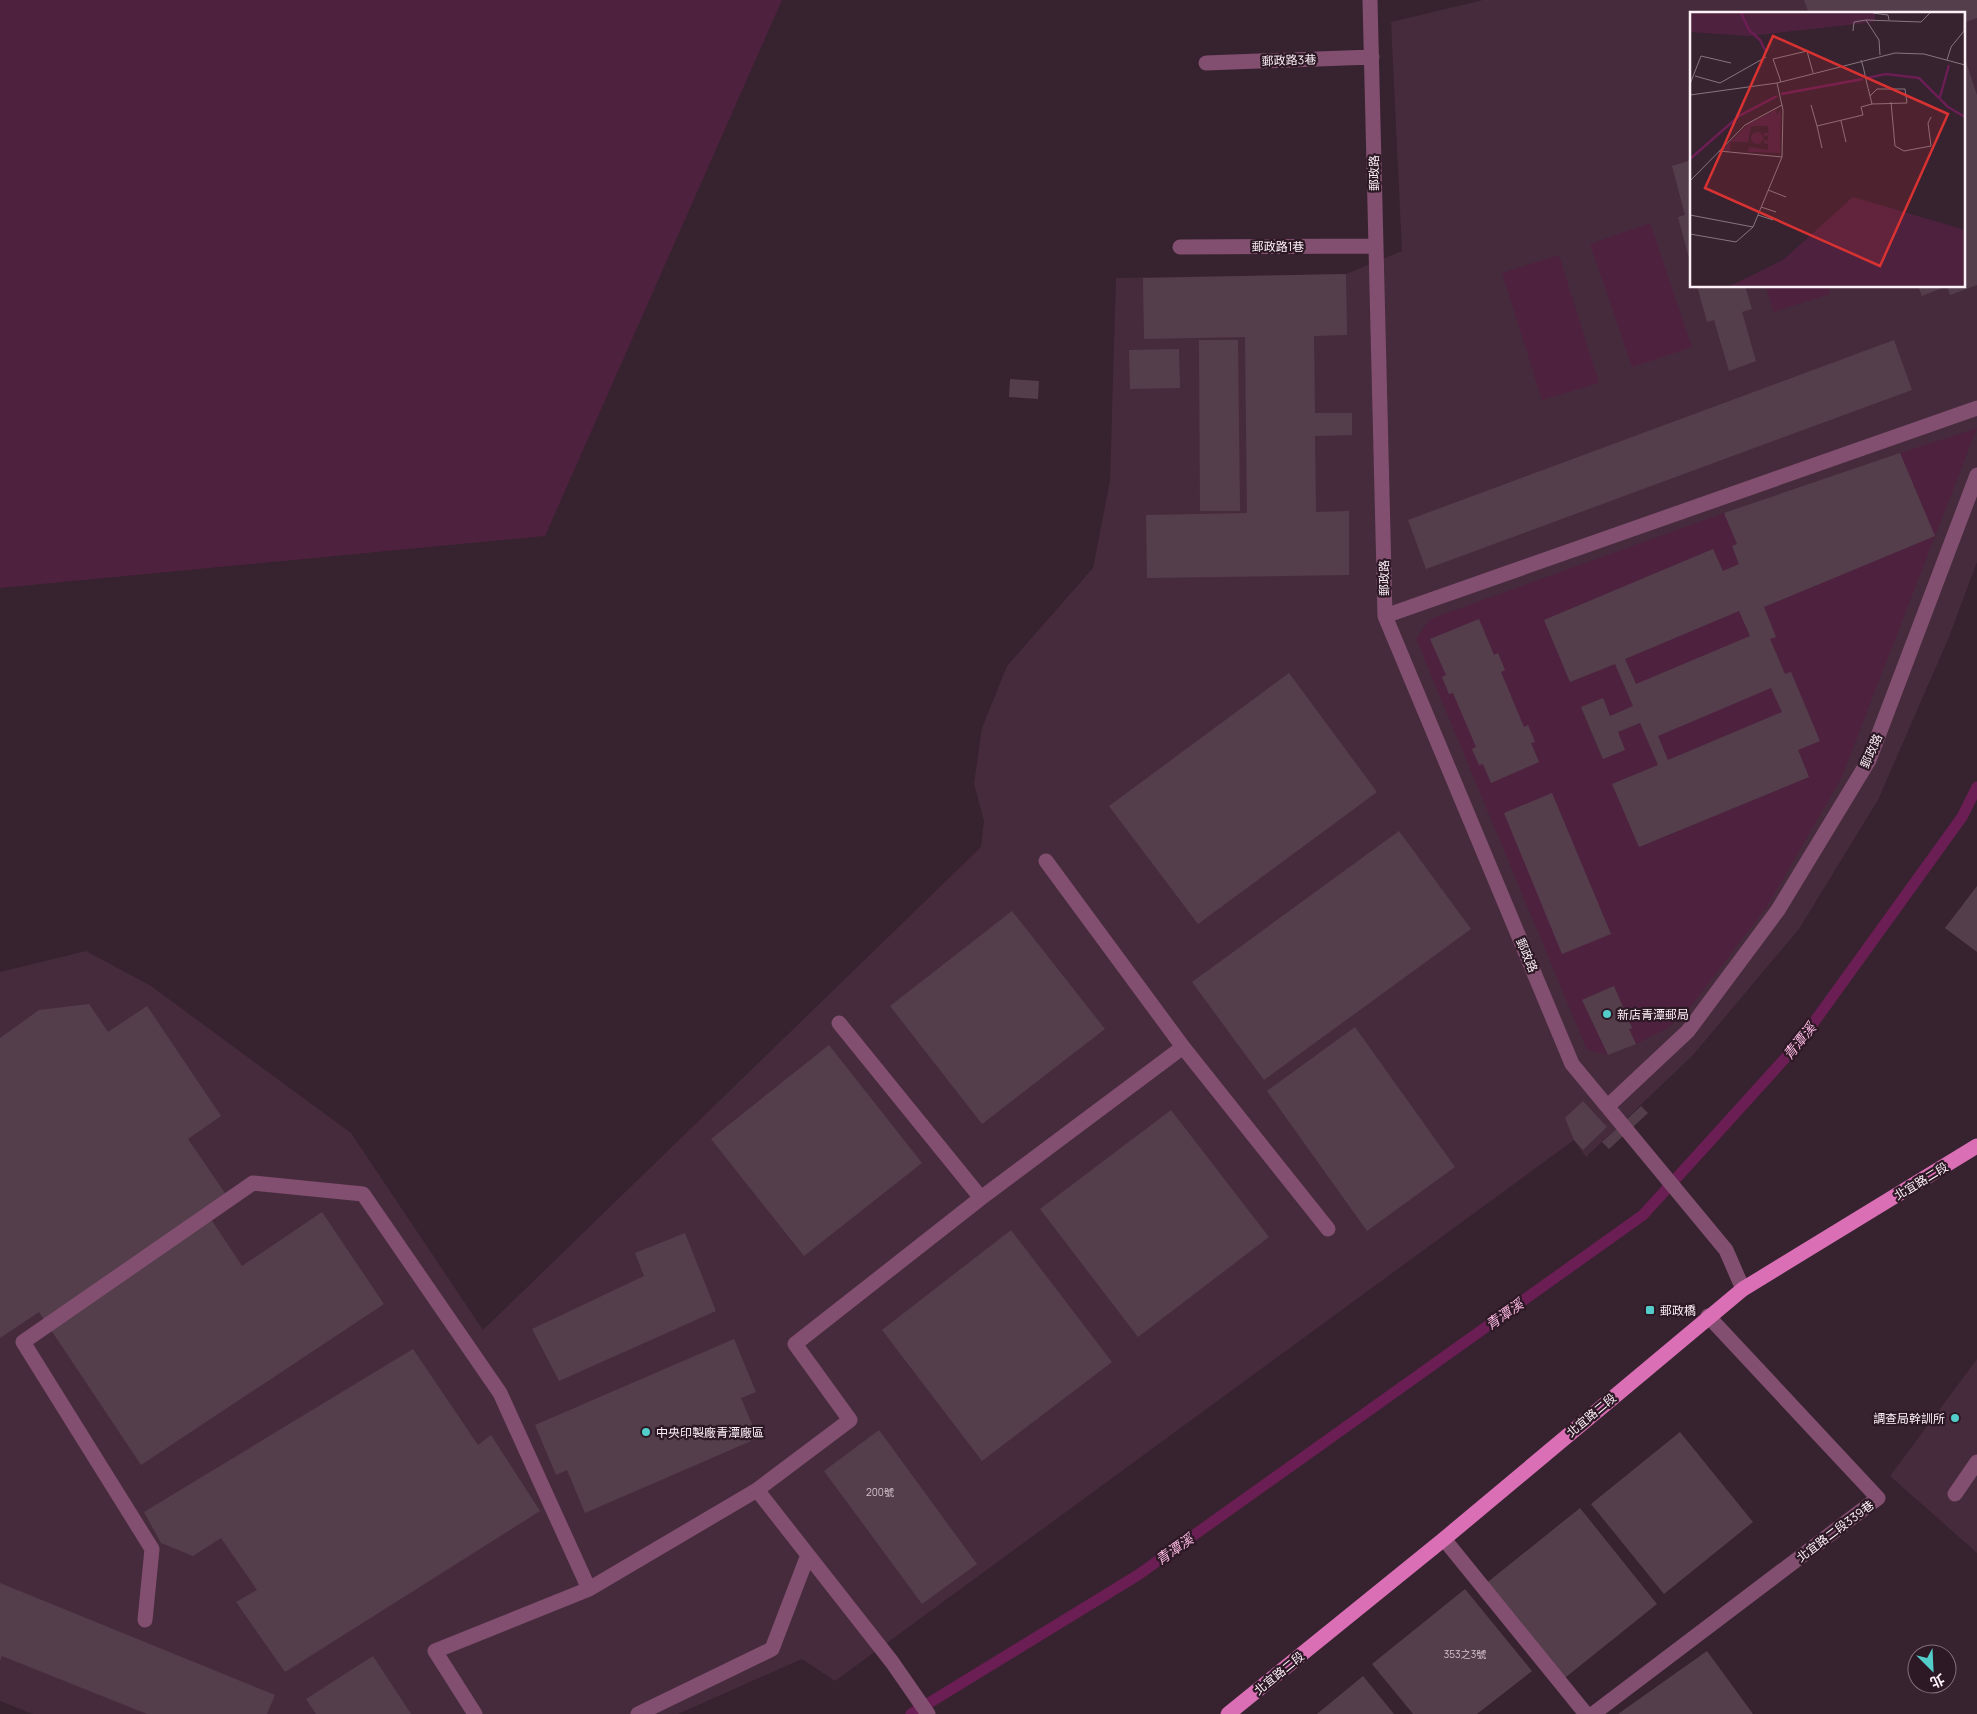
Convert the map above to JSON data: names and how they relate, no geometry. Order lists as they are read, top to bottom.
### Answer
{
  "streets": {
    "main road": ["北宜路二段"],
    "street": [
      "郵政路3巷",
      "郵政路",
      "郵政路1巷",
      "北宜路二段339巷"
    ]
  },
  "crossings": [
    ["郵政路3巷", "郵政路"],
    ["郵政路", "郵政路1巷"],
    ["郵政路", "北宜路二段"],
    ["北宜路二段", "北宜路二段339巷"]
  ],
  "water": ["青潭溪"],
  "places": {
    "other": ["新店青潭郵局", "調查局幹訓所", "中央印製廠青潭廠區"],
    "transit": ["郵政橋"]
  },
  "house_numbers": ["200號", "353之3號"],
  "north": "bottom right"
}
